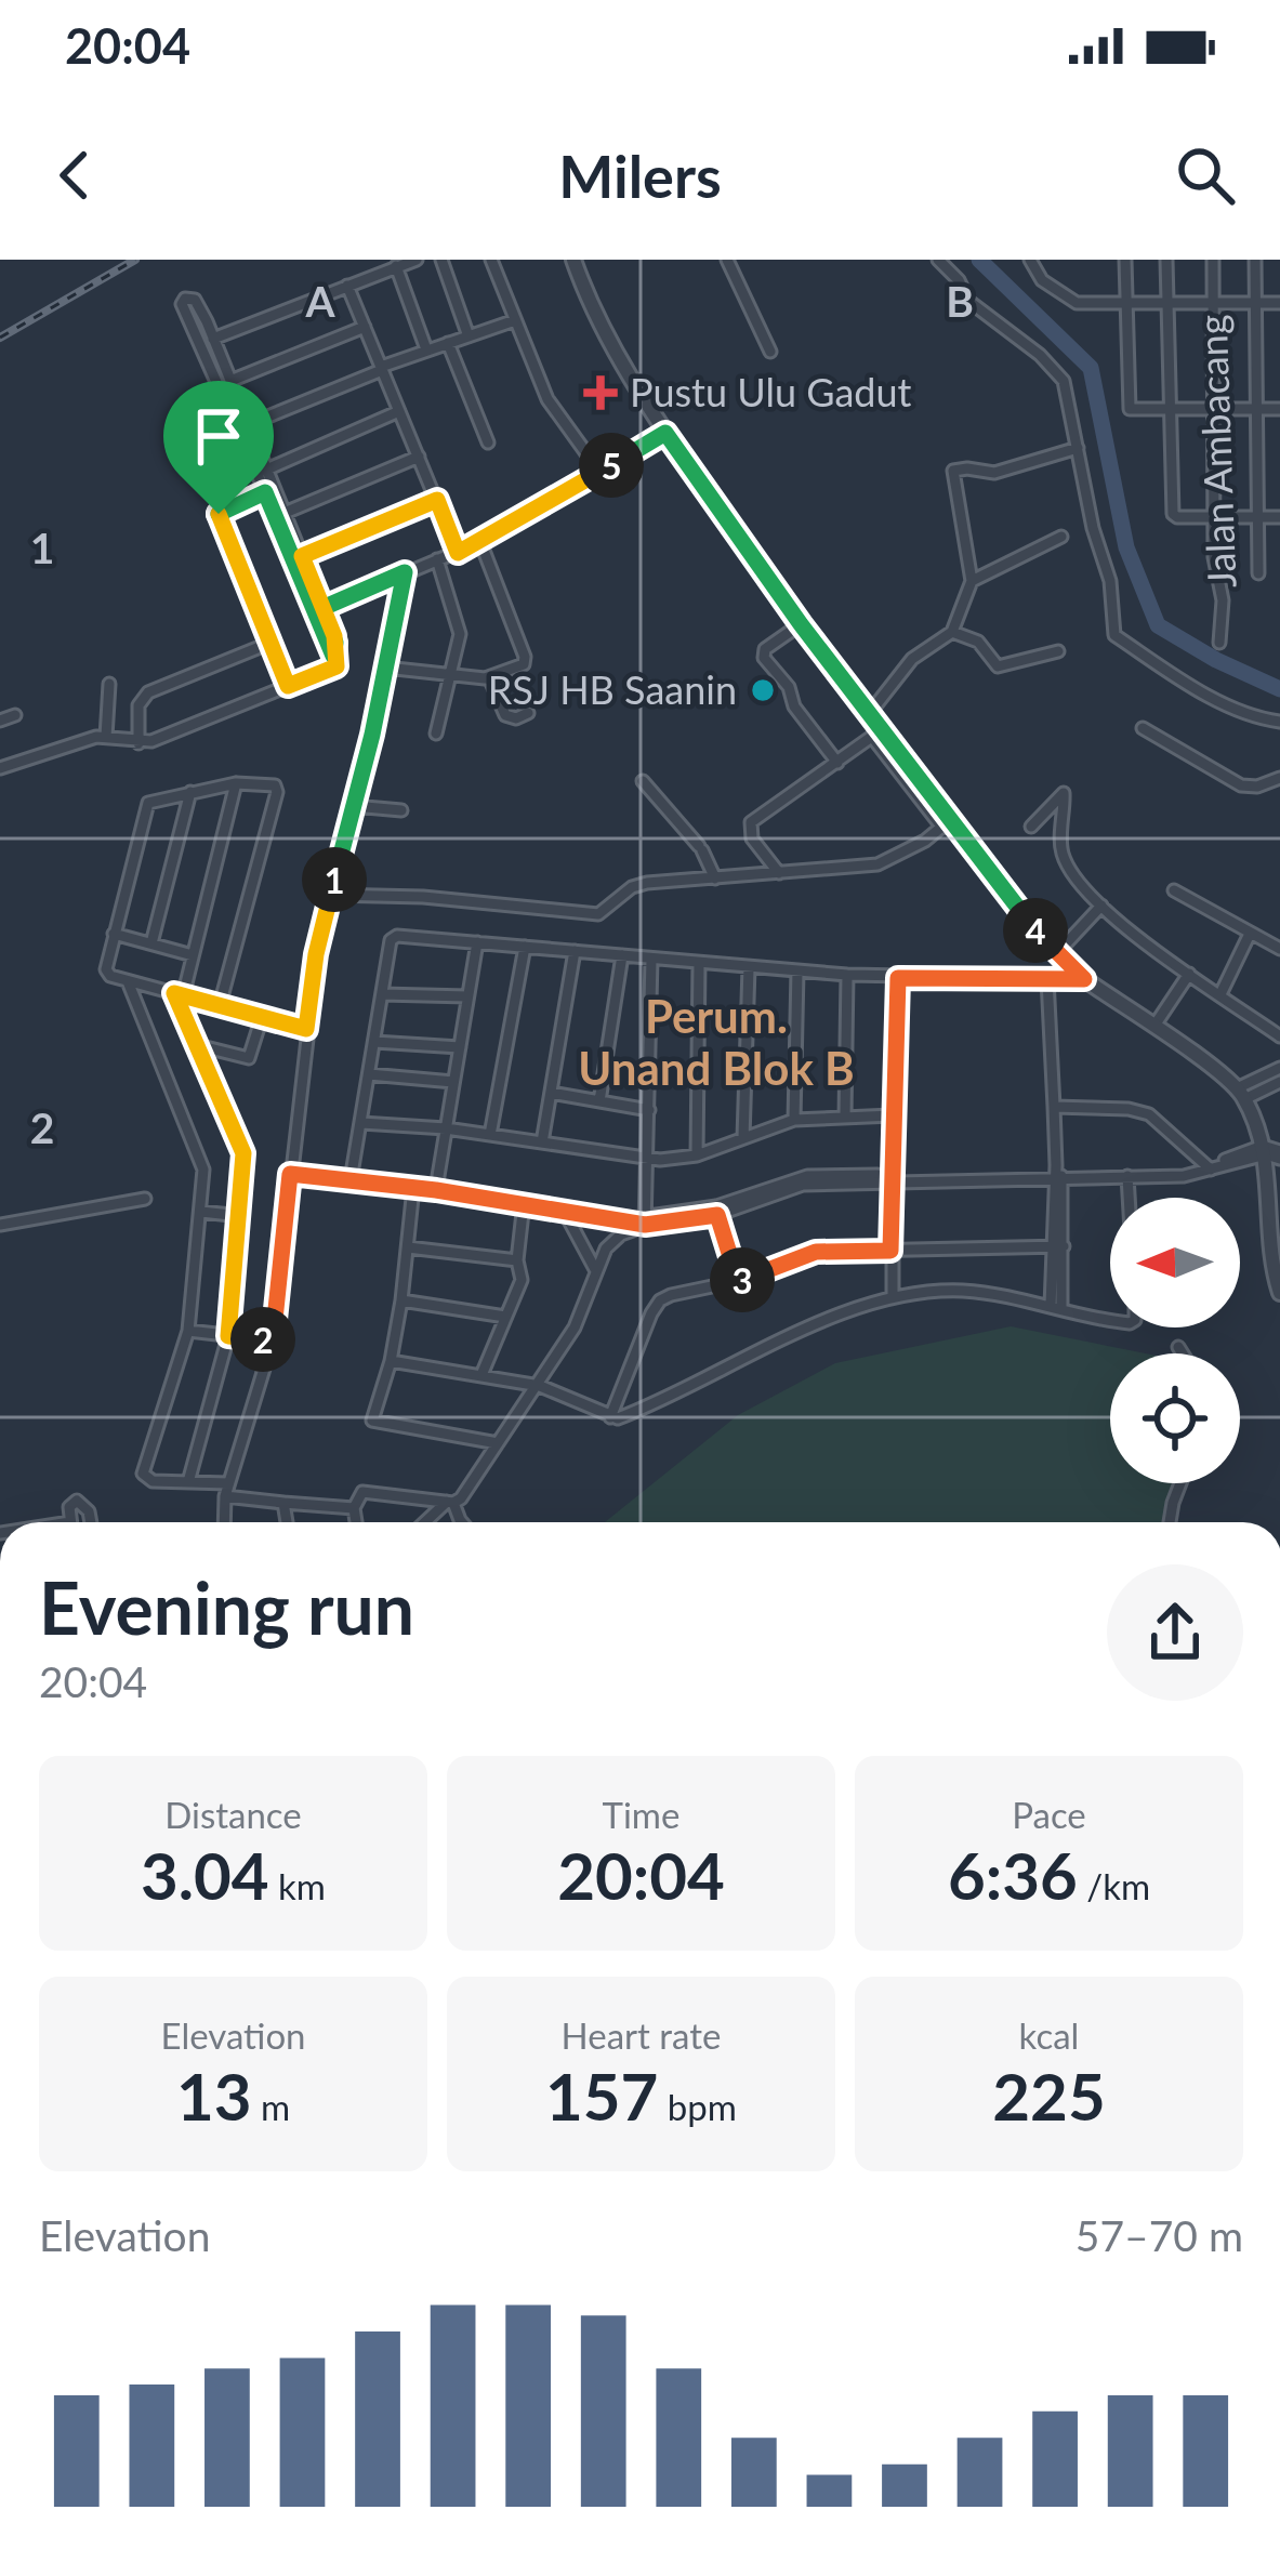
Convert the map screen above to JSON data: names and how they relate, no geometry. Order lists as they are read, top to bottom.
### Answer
{
  "streets": {
    "street": ["Jalan Ambacang"]
  },
  "districts": ["Perum. Unand Blok B"],
  "places": {
    "health": ["Pustu Ulu Gadut"],
    "other": ["RSJ HB Saanin"]
  },
  "north": "left",
  "page": {
    "status": "20:04",
    "header": "Milers",
    "pins": [
      "5",
      "1",
      "4",
      "3",
      "2"
    ],
    "heading": ["Evening run", "20:04"],
    "stats": [
      ["Distance", "3.04 km"],
      ["Time", "20:04"],
      ["Pace", "6:36 /km"],
      ["Elevation", "13 m"],
      ["Heart rate", "157 bpm"],
      ["kcal", "225"]
    ],
    "chart": ["Elevation", "57–70 m"]
  },
  "grid": {
    "columns": ["A", "B"],
    "rows": ["1", "2"]
  }
}
